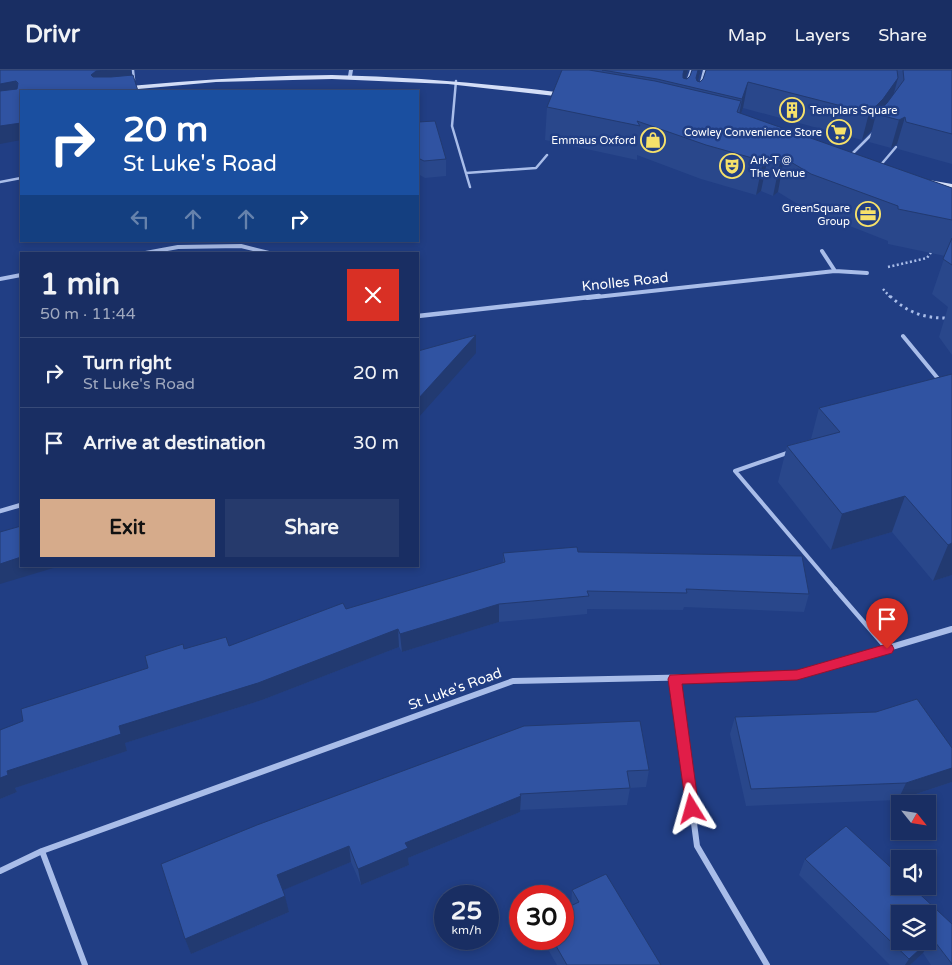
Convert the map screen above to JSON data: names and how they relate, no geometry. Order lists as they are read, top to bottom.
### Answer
{
  "streets": {
    "street": ["Knolles Road", "St Luke's Road"]
  },
  "places": {
    "building": ["Templars Square"],
    "supermarket": ["Cowley Convenience Store"],
    "shop": ["Emmaus Oxford"],
    "theatre": ["Ark-T @ The Venue"],
    "office": ["GreenSquare Group"]
  },
  "north": "bottom right",
  "page": {
    "header": "Drivr",
    "nav": ["Map", "Layers", "Share"],
    "turn": ["20 m", "St Luke's Road"],
    "heading": ["1 min", "50 m · 11:44"],
    "list": [
      {
        "name": "Turn right",
        "note": "St Luke's Road",
        "value": "20 m"
      },
      {
        "name": "Arrive at destination",
        "value": "30 m"
      }
    ],
    "buttons": ["Exit", "Share"],
    "speed": "25 km/h",
    "limit": "30"
  }
}
